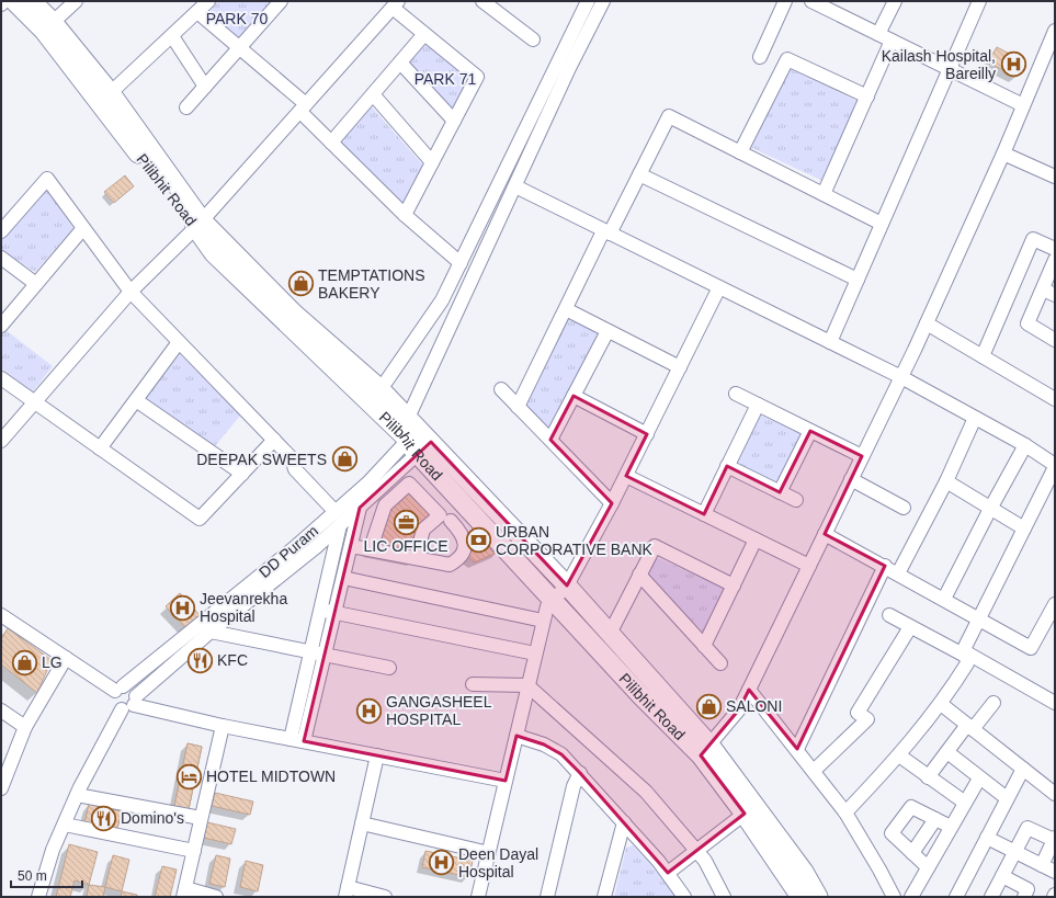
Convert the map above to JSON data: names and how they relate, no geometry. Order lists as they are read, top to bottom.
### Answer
{
  "streets": {
    "highway": ["Pilibhit Road"],
    "street": ["DD Puram"]
  },
  "crossings": [
    ["Pilibhit Road", "DD Puram"]
  ],
  "parks": ["PARK 70", "PARK 71"],
  "places": {
    "hospital": [
      "Kailash Hospital, Bareilly",
      "Jeevanrekha Hospital",
      "GANGASHEEL HOSPITAL",
      "Deen Dayal Hospital"
    ],
    "shop": [
      "TEMPTATIONS BAKERY",
      "DEEPAK SWEETS",
      "LG",
      "SALONI"
    ],
    "office": ["LIC OFFICE"],
    "bank": ["URBAN CORPORATIVE BANK"],
    "restaurant": ["KFC", "Domino's"],
    "hotel": ["HOTEL MIDTOWN"]
  },
  "scale_bar": "50 m"
}
